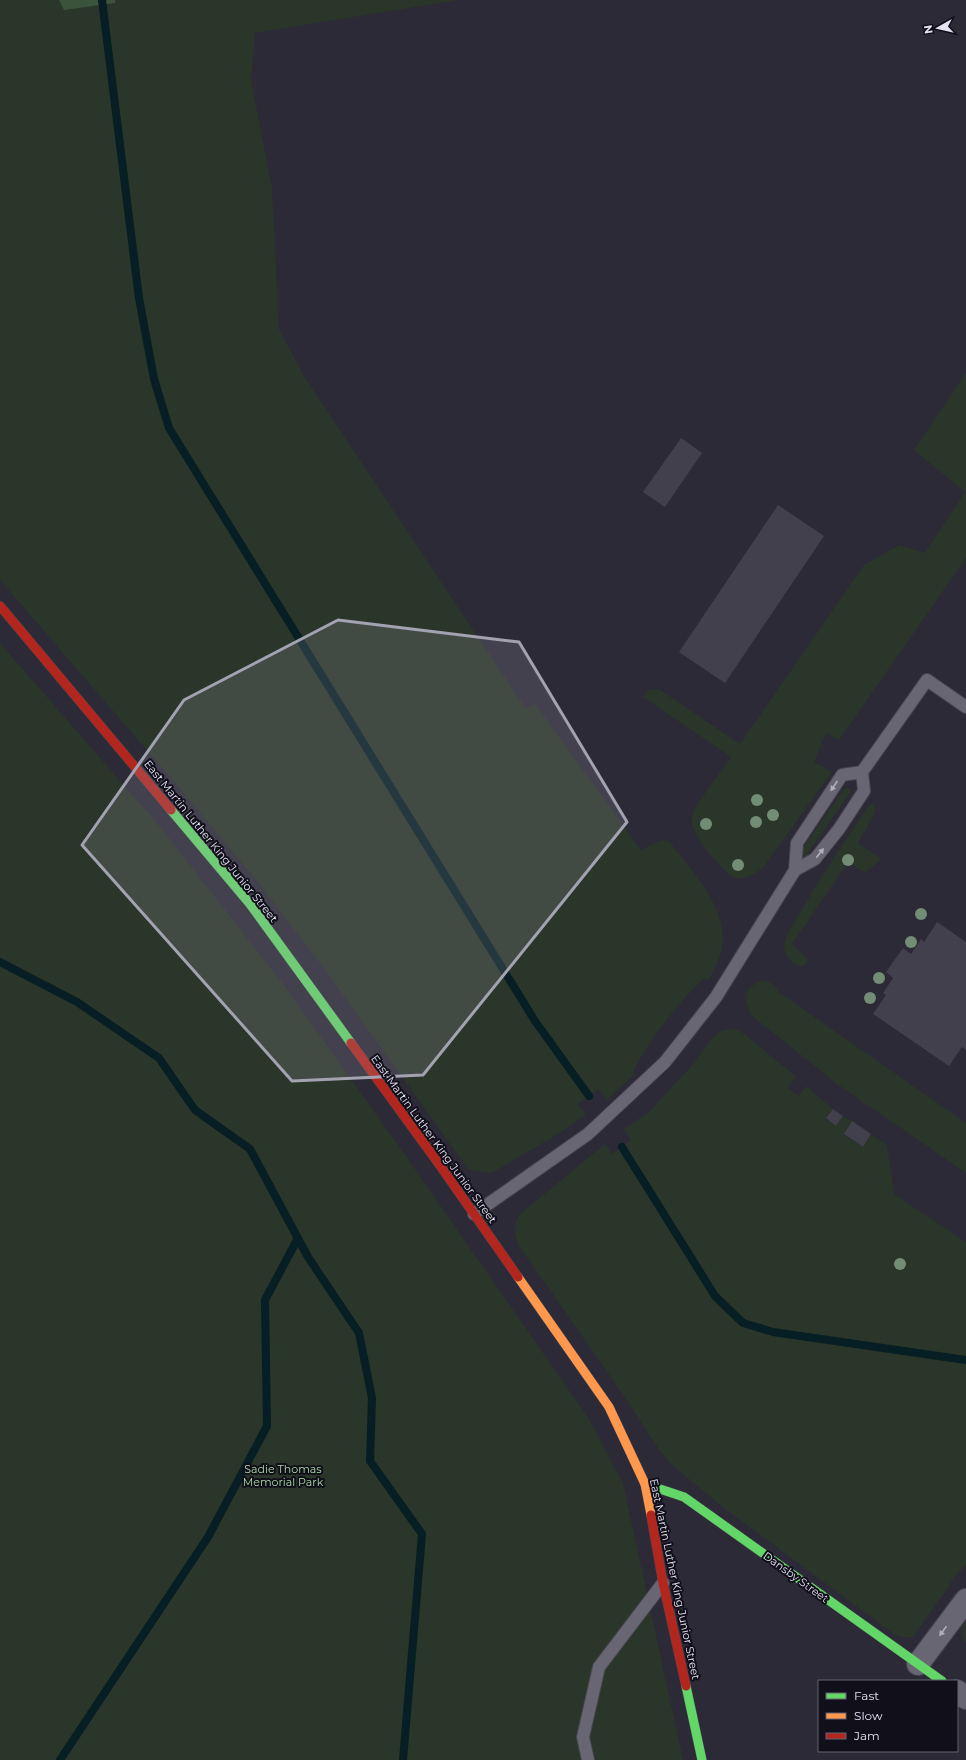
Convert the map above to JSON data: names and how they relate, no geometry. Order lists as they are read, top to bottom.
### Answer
{
  "streets": {
    "street": ["East Martin Luther King Junior Street", "Dansby Street"]
  },
  "crossings": [
    ["East Martin Luther King Junior Street", "Dansby Street"]
  ],
  "parks": ["Sadie Thomas Memorial Park"],
  "legend": ["Fast", "Slow", "Jam"],
  "north": "left"
}
